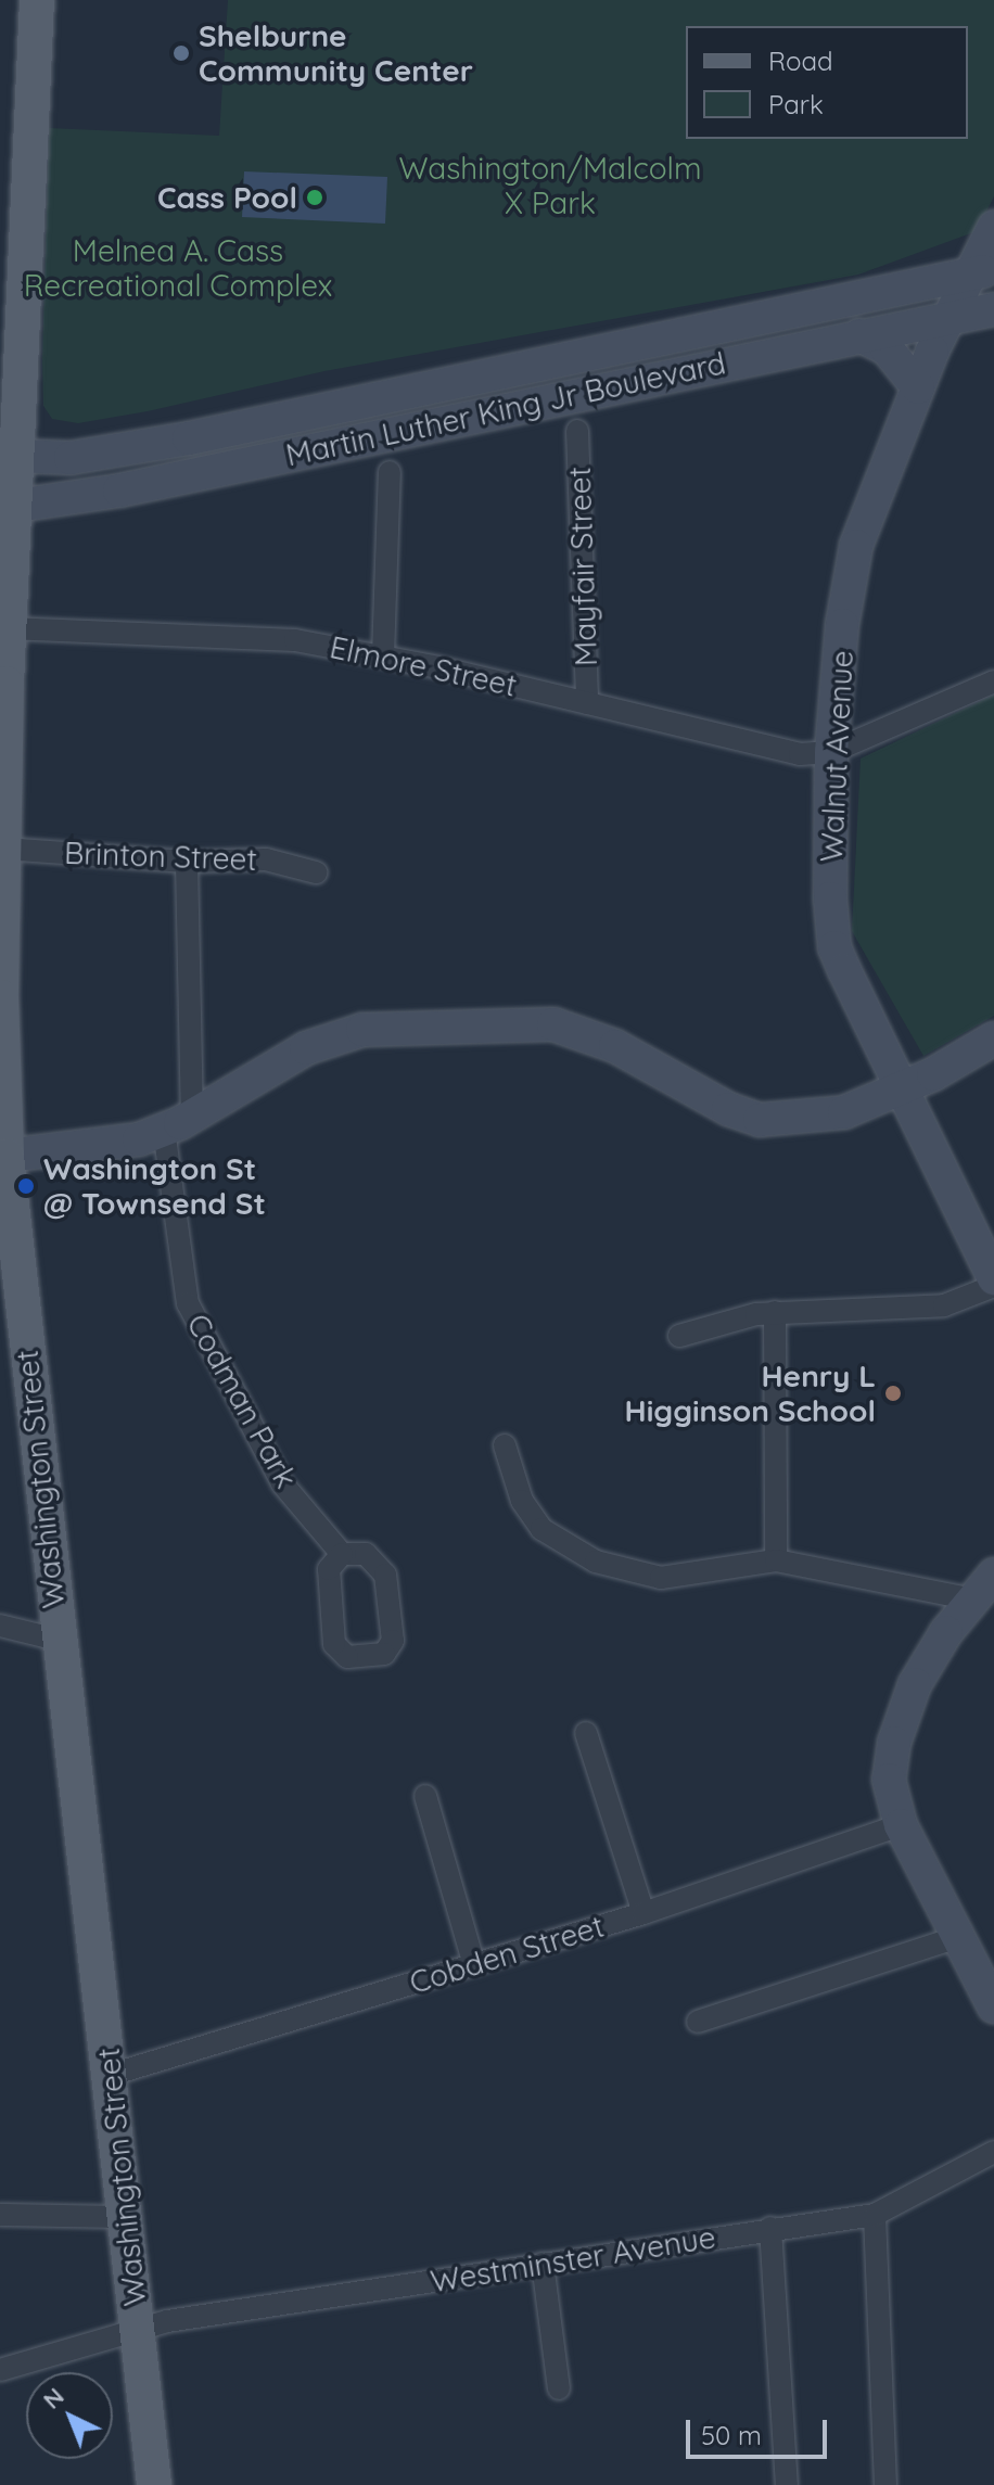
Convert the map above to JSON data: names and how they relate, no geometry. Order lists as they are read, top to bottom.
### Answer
{
  "streets": {
    "main road": ["Martin Luther King Jr Boulevard", "Walnut Avenue", "Washington Street"],
    "street": [
      "Mayfair Street",
      "Elmore Street",
      "Brinton Street",
      "Codman Park",
      "Cobden Street",
      "Westminster Avenue"
    ]
  },
  "crossings": [
    ["Martin Luther King Jr Boulevard", "Walnut Avenue"],
    ["Martin Luther King Jr Boulevard", "Washington Street"],
    ["Mayfair Street", "Elmore Street"],
    ["Elmore Street", "Walnut Avenue"],
    ["Elmore Street", "Washington Street"],
    ["Brinton Street", "Codman Park"],
    ["Brinton Street", "Washington Street"],
    ["Washington Street", "Cobden Street"],
    ["Washington Street", "Westminster Avenue"]
  ],
  "parks": ["Washington/Malcolm X Park", "Melnea A. Cass Recreational Complex"],
  "places": [
    "Shelburne Community Center",
    "Cass Pool",
    "Washington St @ Townsend St",
    "Henry L Higginson School"
  ],
  "legend": ["Road", "Park"],
  "scale_bar": "50 m",
  "north": "top left"
}
